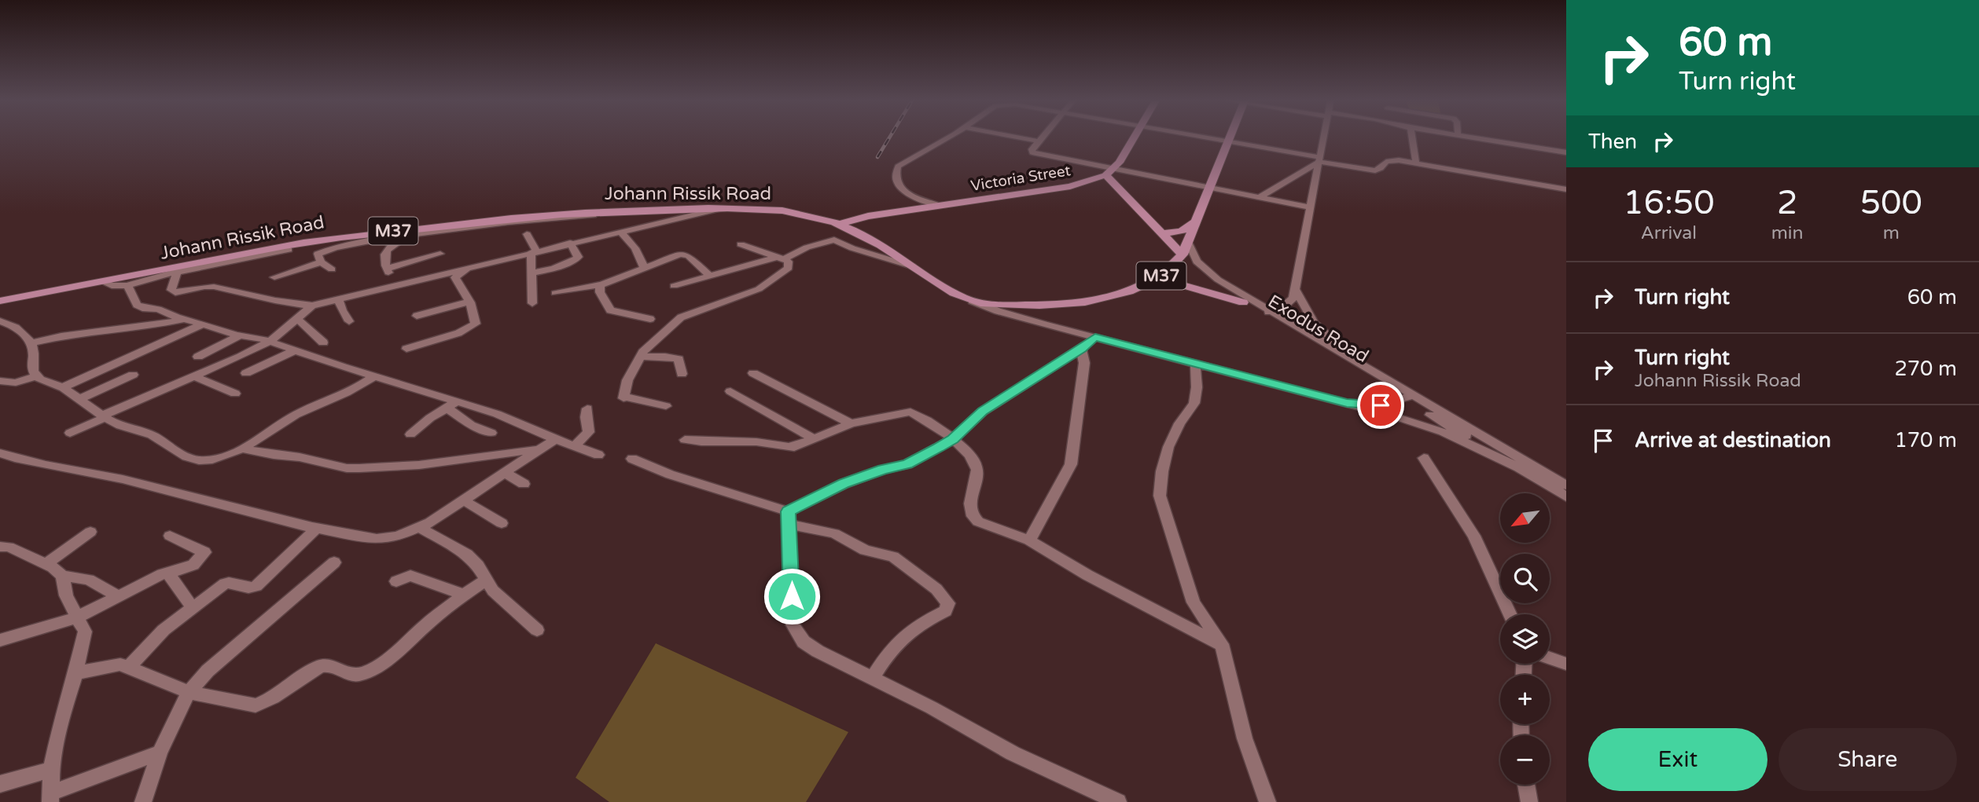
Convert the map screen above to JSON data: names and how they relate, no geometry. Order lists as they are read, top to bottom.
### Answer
{
  "streets": {
    "main road": [
      "Victoria Street",
      "Johann Rissik Road",
      "M37",
      "Exodus Road"
    ]
  },
  "crossings": [
    ["Victoria Street", "Johann Rissik Road"],
    ["Victoria Street", "Exodus Road"],
    ["Johann Rissik Road", "M37"],
    ["Johann Rissik Road", "Exodus Road"],
    ["M37", "Exodus Road"]
  ],
  "north": "bottom left",
  "page": {
    "turn": ["60 m", "Turn right"],
    "then": "Then",
    "eta": [
      "16:50",
      "Arrival",
      "2",
      "min",
      "500",
      "m"
    ],
    "list": [
      {
        "name": "Turn right",
        "value": "60 m"
      },
      {
        "name": "Turn right",
        "note": "Johann Rissik Road",
        "value": "270 m"
      },
      {
        "name": "Arrive at destination",
        "value": "170 m"
      }
    ],
    "map_buttons": ["+", "−"],
    "buttons": ["Exit", "Share"]
  }
}
